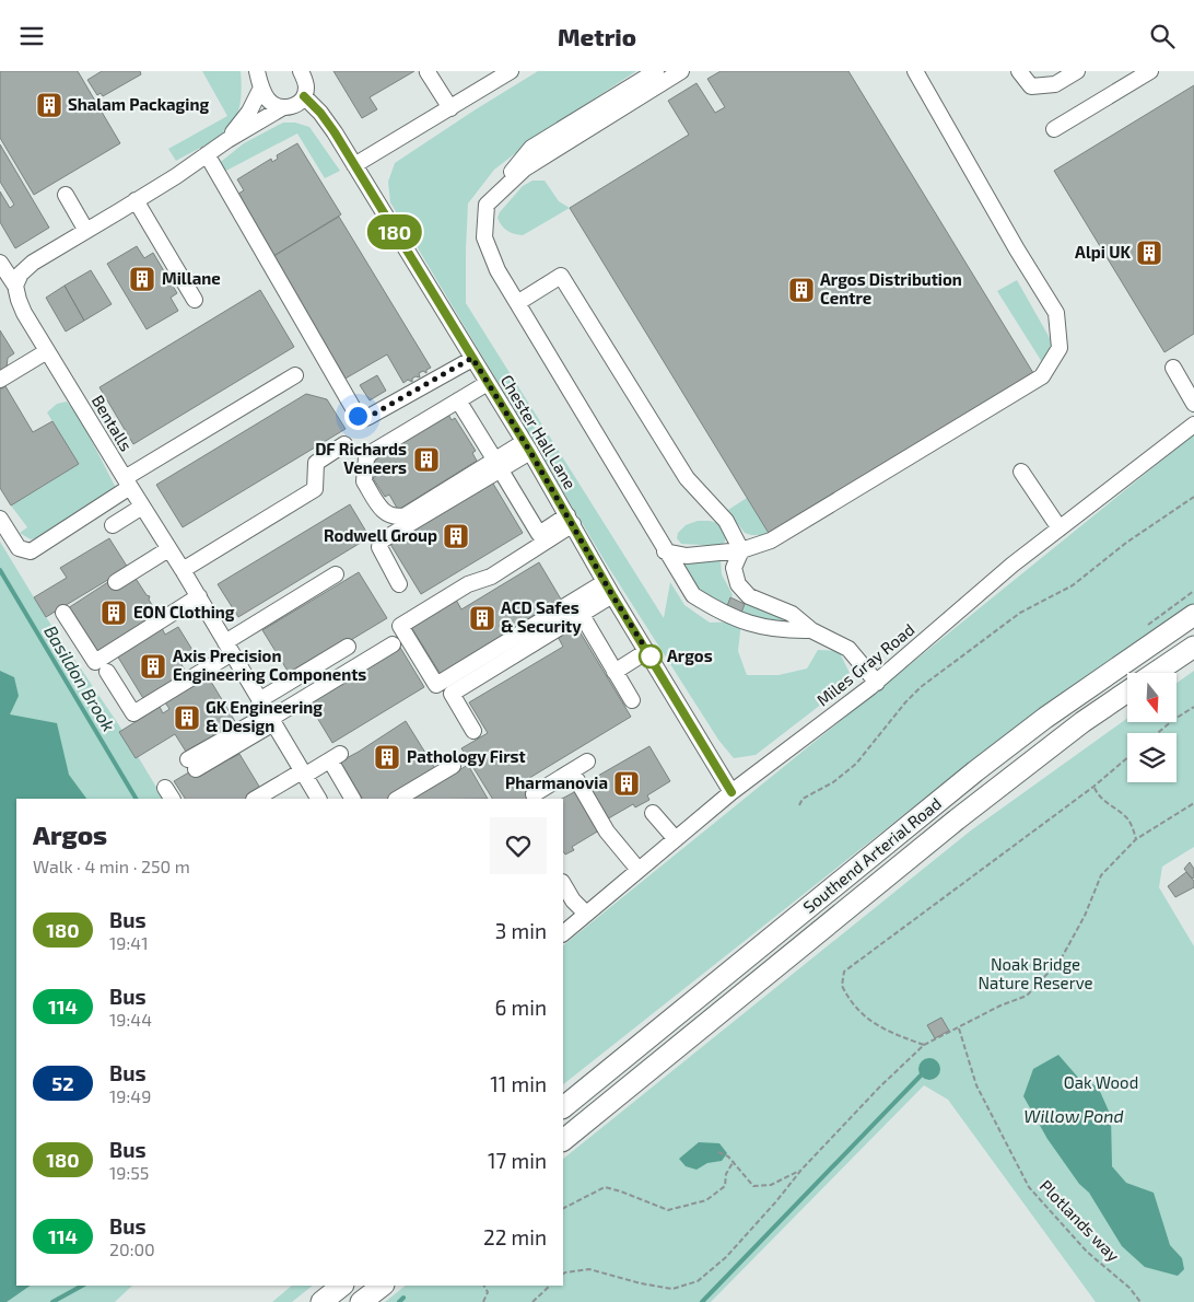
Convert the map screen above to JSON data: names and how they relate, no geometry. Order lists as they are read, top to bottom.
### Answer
{
  "streets": {
    "highway": ["Southend Arterial Road"],
    "street": ["Bentalls", "Chester Hall Lane", "Miles Gray Road"],
    "path": ["Plotlands way"]
  },
  "crossings": [
    ["Chester Hall Lane", "Miles Gray Road"]
  ],
  "water": ["Basildon Brook", "Willow Pond"],
  "parks": ["Noak Bridge Nature Reserve", "Oak Wood"],
  "places": {
    "building": [
      "Shalam Packaging",
      "Alpi UK",
      "Millane",
      "Argos Distribution Centre",
      "DF Richards Veneers",
      "Rodwell Group",
      "EON Clothing",
      "ACD Safes & Security",
      "Axis Precision Engineering Components",
      "GK Engineering & Design",
      "Pathology First",
      "Pharmanovia"
    ],
    "other": ["Argos"]
  },
  "lines": ["bus line 180"],
  "north": "bottom",
  "page": {
    "header": "Metrio",
    "on_map": "180",
    "heading": ["Argos", "Walk · 4 min · 250 m"],
    "list": [
      {
        "mark": "180",
        "name": "Bus",
        "note": "19:41",
        "value": "3 min"
      },
      {
        "mark": "114",
        "name": "Bus",
        "note": "19:44",
        "value": "6 min"
      },
      {
        "mark": "52",
        "name": "Bus",
        "note": "19:49",
        "value": "11 min"
      },
      {
        "mark": "180",
        "name": "Bus",
        "note": "19:55",
        "value": "17 min"
      },
      {
        "mark": "114",
        "name": "Bus",
        "note": "20:00",
        "value": "22 min"
      }
    ]
  }
}
